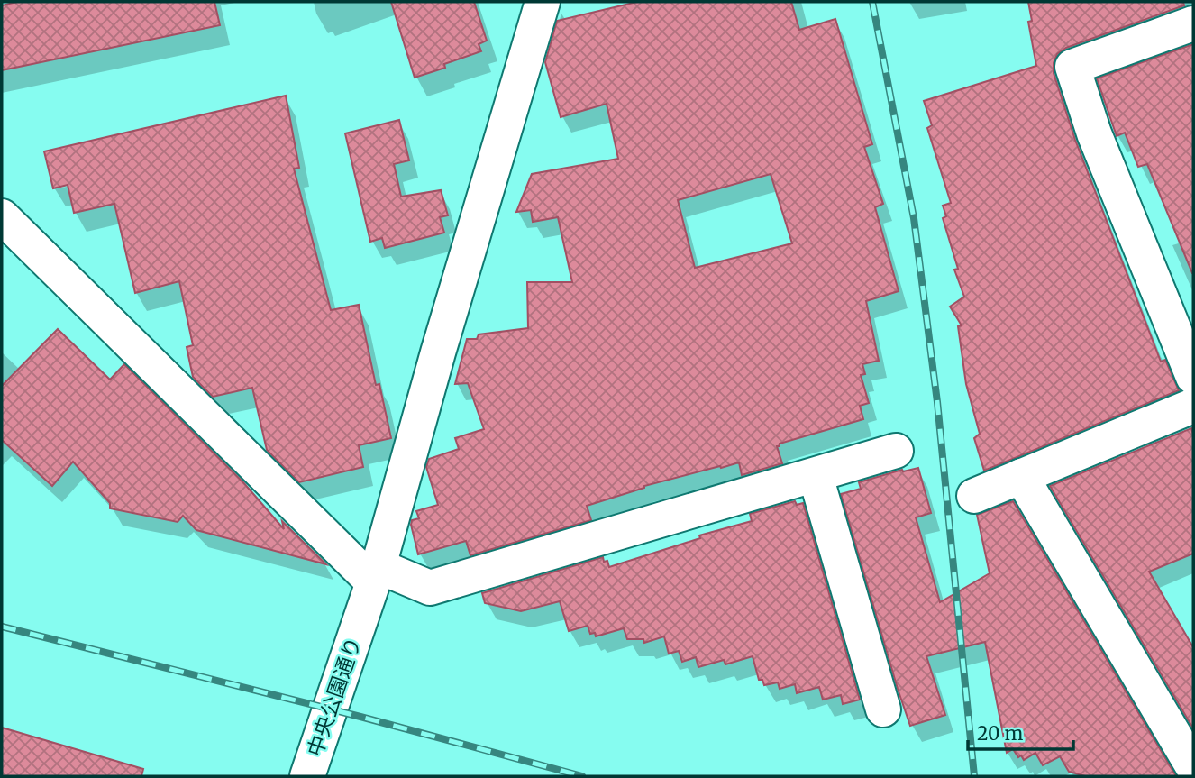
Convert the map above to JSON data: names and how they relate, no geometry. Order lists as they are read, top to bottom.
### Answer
{
  "streets": {
    "street": ["中央公園通り"]
  },
  "scale_bar": "20 m"
}
